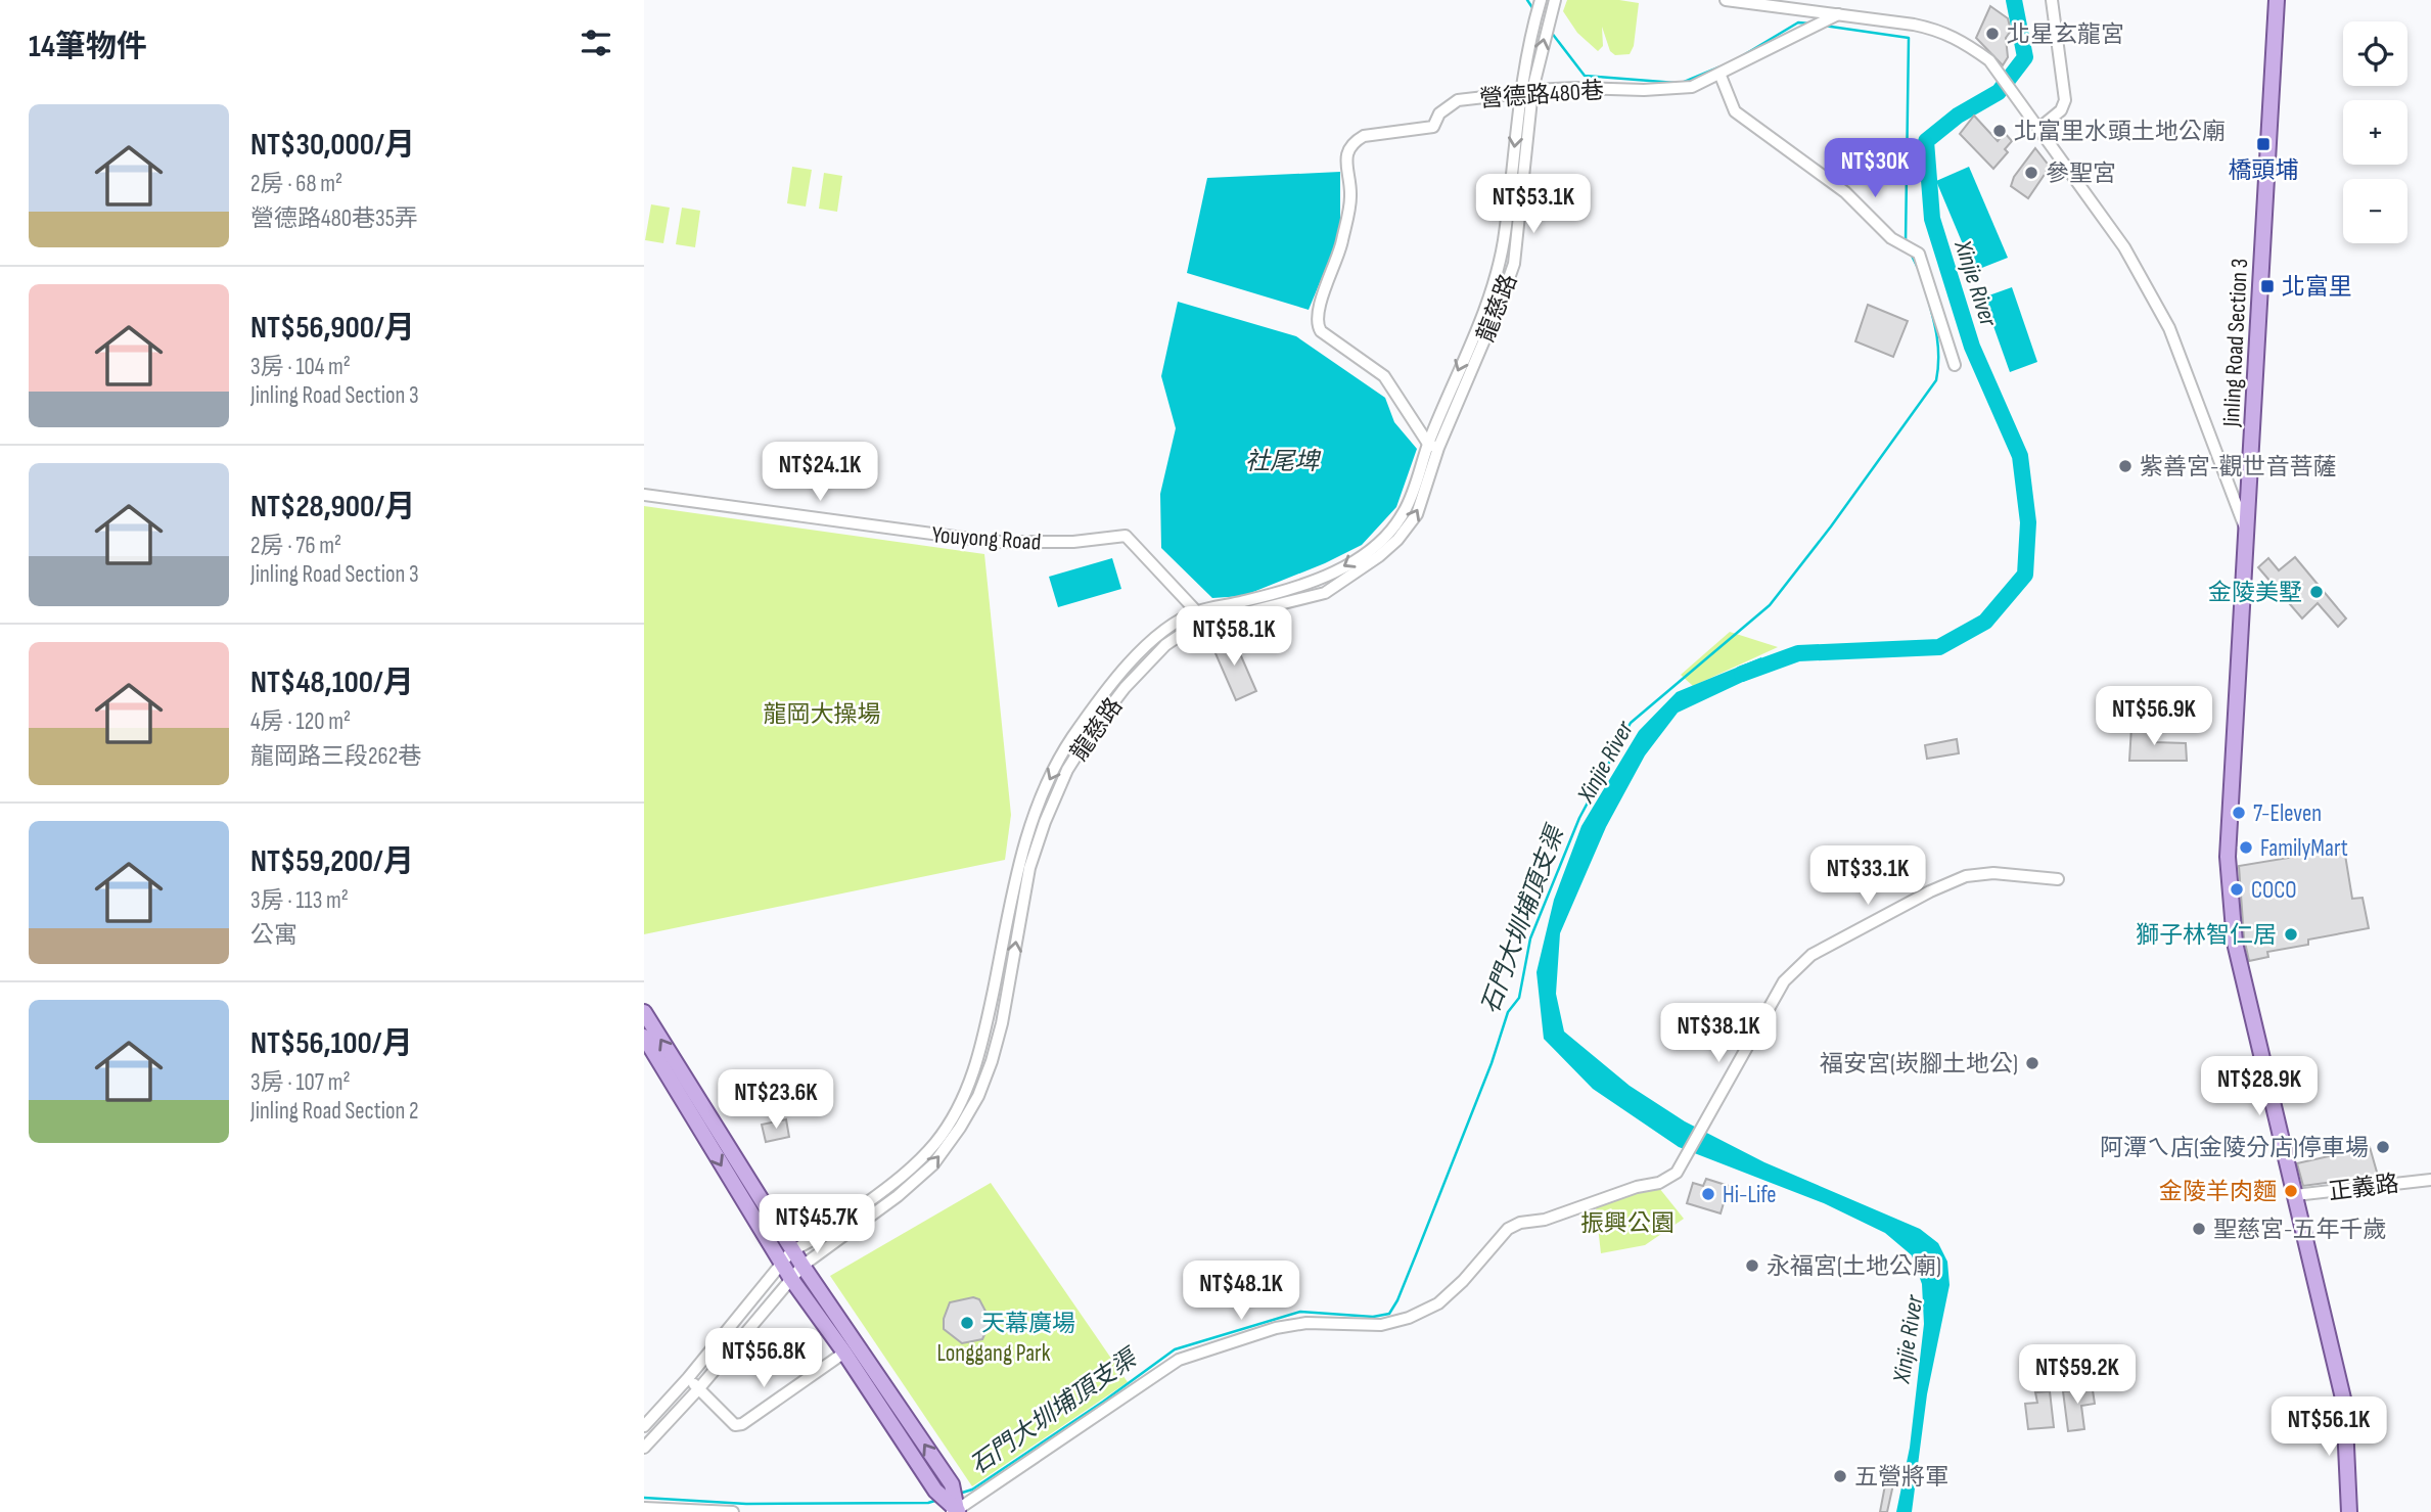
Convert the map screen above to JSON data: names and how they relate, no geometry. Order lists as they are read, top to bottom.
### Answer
{
  "streets": {
    "main road": ["Jinling Road Section 3"],
    "street": [
      "營德路480巷",
      "龍慈路",
      "Youyong Road",
      "正義路"
    ]
  },
  "crossings": [
    ["營德路480巷", "龍慈路"],
    ["龍慈路", "Youyong Road"],
    ["Jinling Road Section 3", "正義路"]
  ],
  "water": ["Xinjie River", "社尾埤", "石門大圳埔頂支渠"],
  "parks": ["龍岡大操場", "振興公園", "Longgang Park"],
  "places": {
    "other": [
      "北星玄龍宮",
      "北富里水頭土地公廟",
      "參聖宮",
      "紫善宮-觀世音菩薩",
      "金陵美墅",
      "7-Eleven",
      "FamilyMart",
      "COCO",
      "獅子林智仁居",
      "福安宮(崁腳土地公)",
      "阿潭ㄟ店(金陵分店)停車場",
      "金陵羊肉麵",
      "Hi-Life",
      "聖慈宮-五年千歲",
      "永福宮(土地公廟)",
      "天幕廣場",
      "五營將軍"
    ],
    "transit": ["橋頭埔", "北富里"]
  },
  "page": {
    "heading": "14筆物件",
    "map_buttons": ["+", "−"],
    "list": [
      {
        "name": "NT$30,000/月",
        "note": "2房 · 68 m² · 營德路480巷35弄"
      },
      {
        "name": "NT$56,900/月",
        "note": "3房 · 104 m² · Jinling Road Section 3"
      },
      {
        "name": "NT$28,900/月",
        "note": "2房 · 76 m² · Jinling Road Section 3"
      },
      {
        "name": "NT$48,100/月",
        "note": "4房 · 120 m² · 龍岡路三段262巷"
      },
      {
        "name": "NT$59,200/月",
        "note": "3房 · 113 m² · 公寓"
      },
      {
        "name": "NT$56,100/月",
        "note": "3房 · 107 m² · Jinling Road Section 2"
      }
    ],
    "price": [
      "NT$30K",
      "NT$53.1K",
      "NT$24.1K",
      "NT$58.1K",
      "NT$56.9K",
      "NT$33.1K",
      "NT$38.1K",
      "NT$28.9K",
      "NT$23.6K",
      "NT$45.7K",
      "NT$48.1K",
      "NT$56.8K",
      "NT$59.2K",
      "NT$56.1K"
    ]
  }
}
